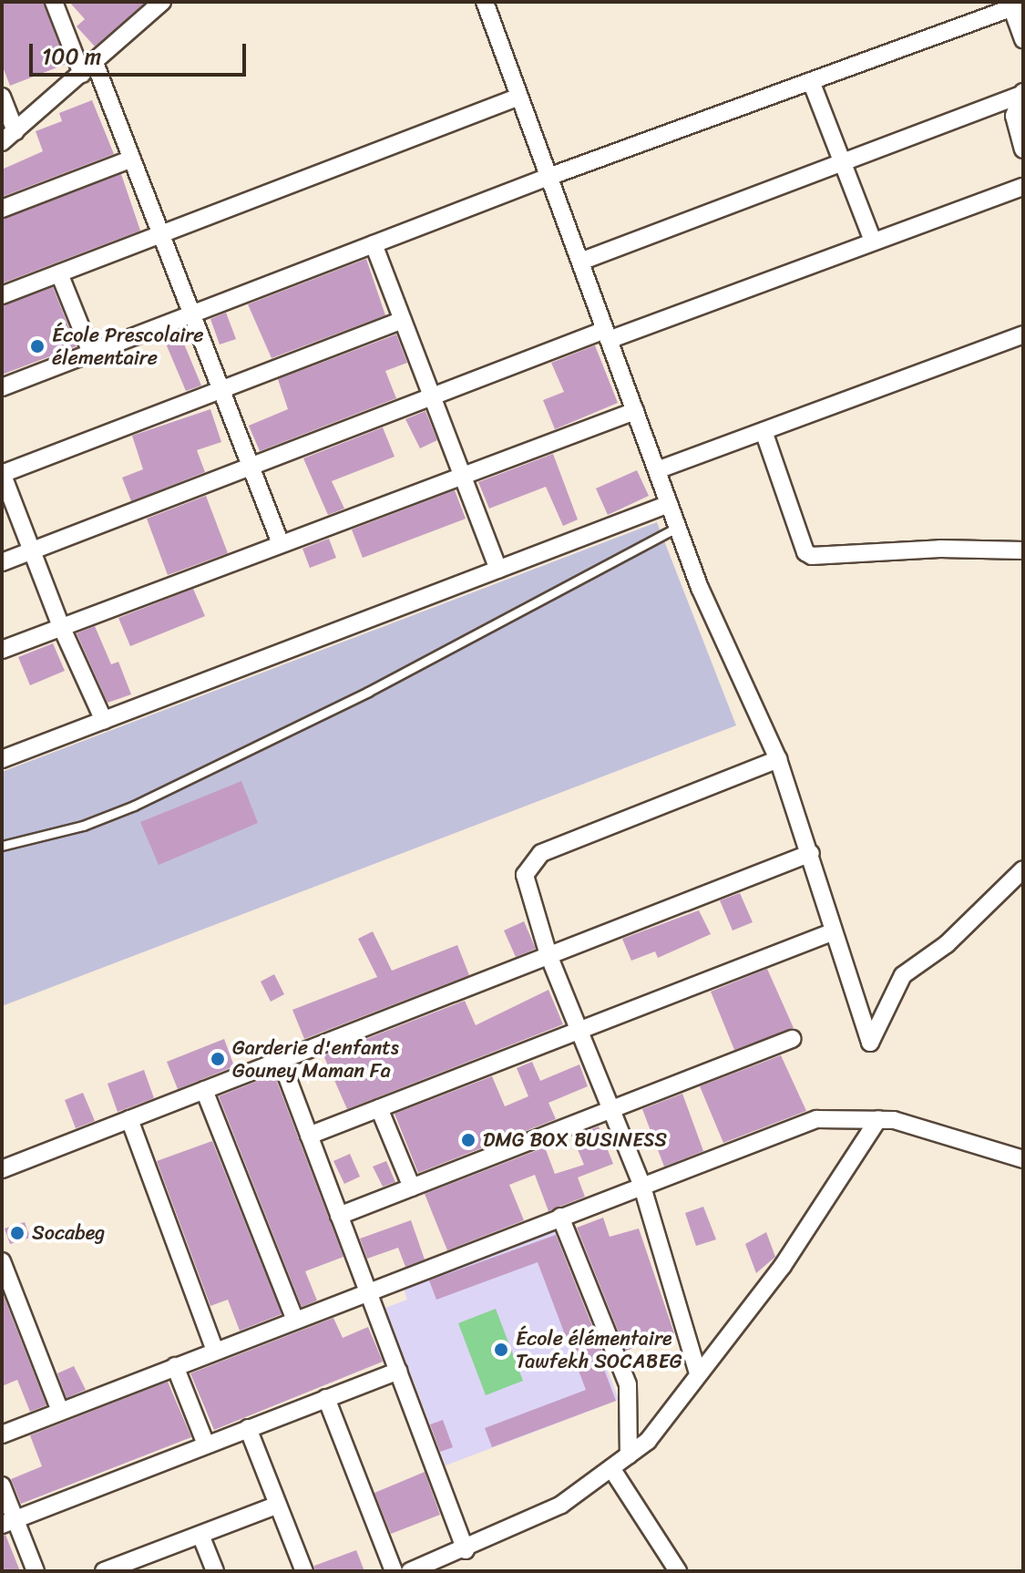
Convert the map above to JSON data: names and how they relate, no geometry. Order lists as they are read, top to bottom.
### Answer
{
  "places": [
    "École Prescolaire élementaire",
    "Garderie d'enfants Gouney Maman Fa",
    "DMG BOX BUSINESS",
    "Socabeg",
    "École élémentaire Tawfekh SOCABEG"
  ],
  "scale_bar": "100 m"
}
